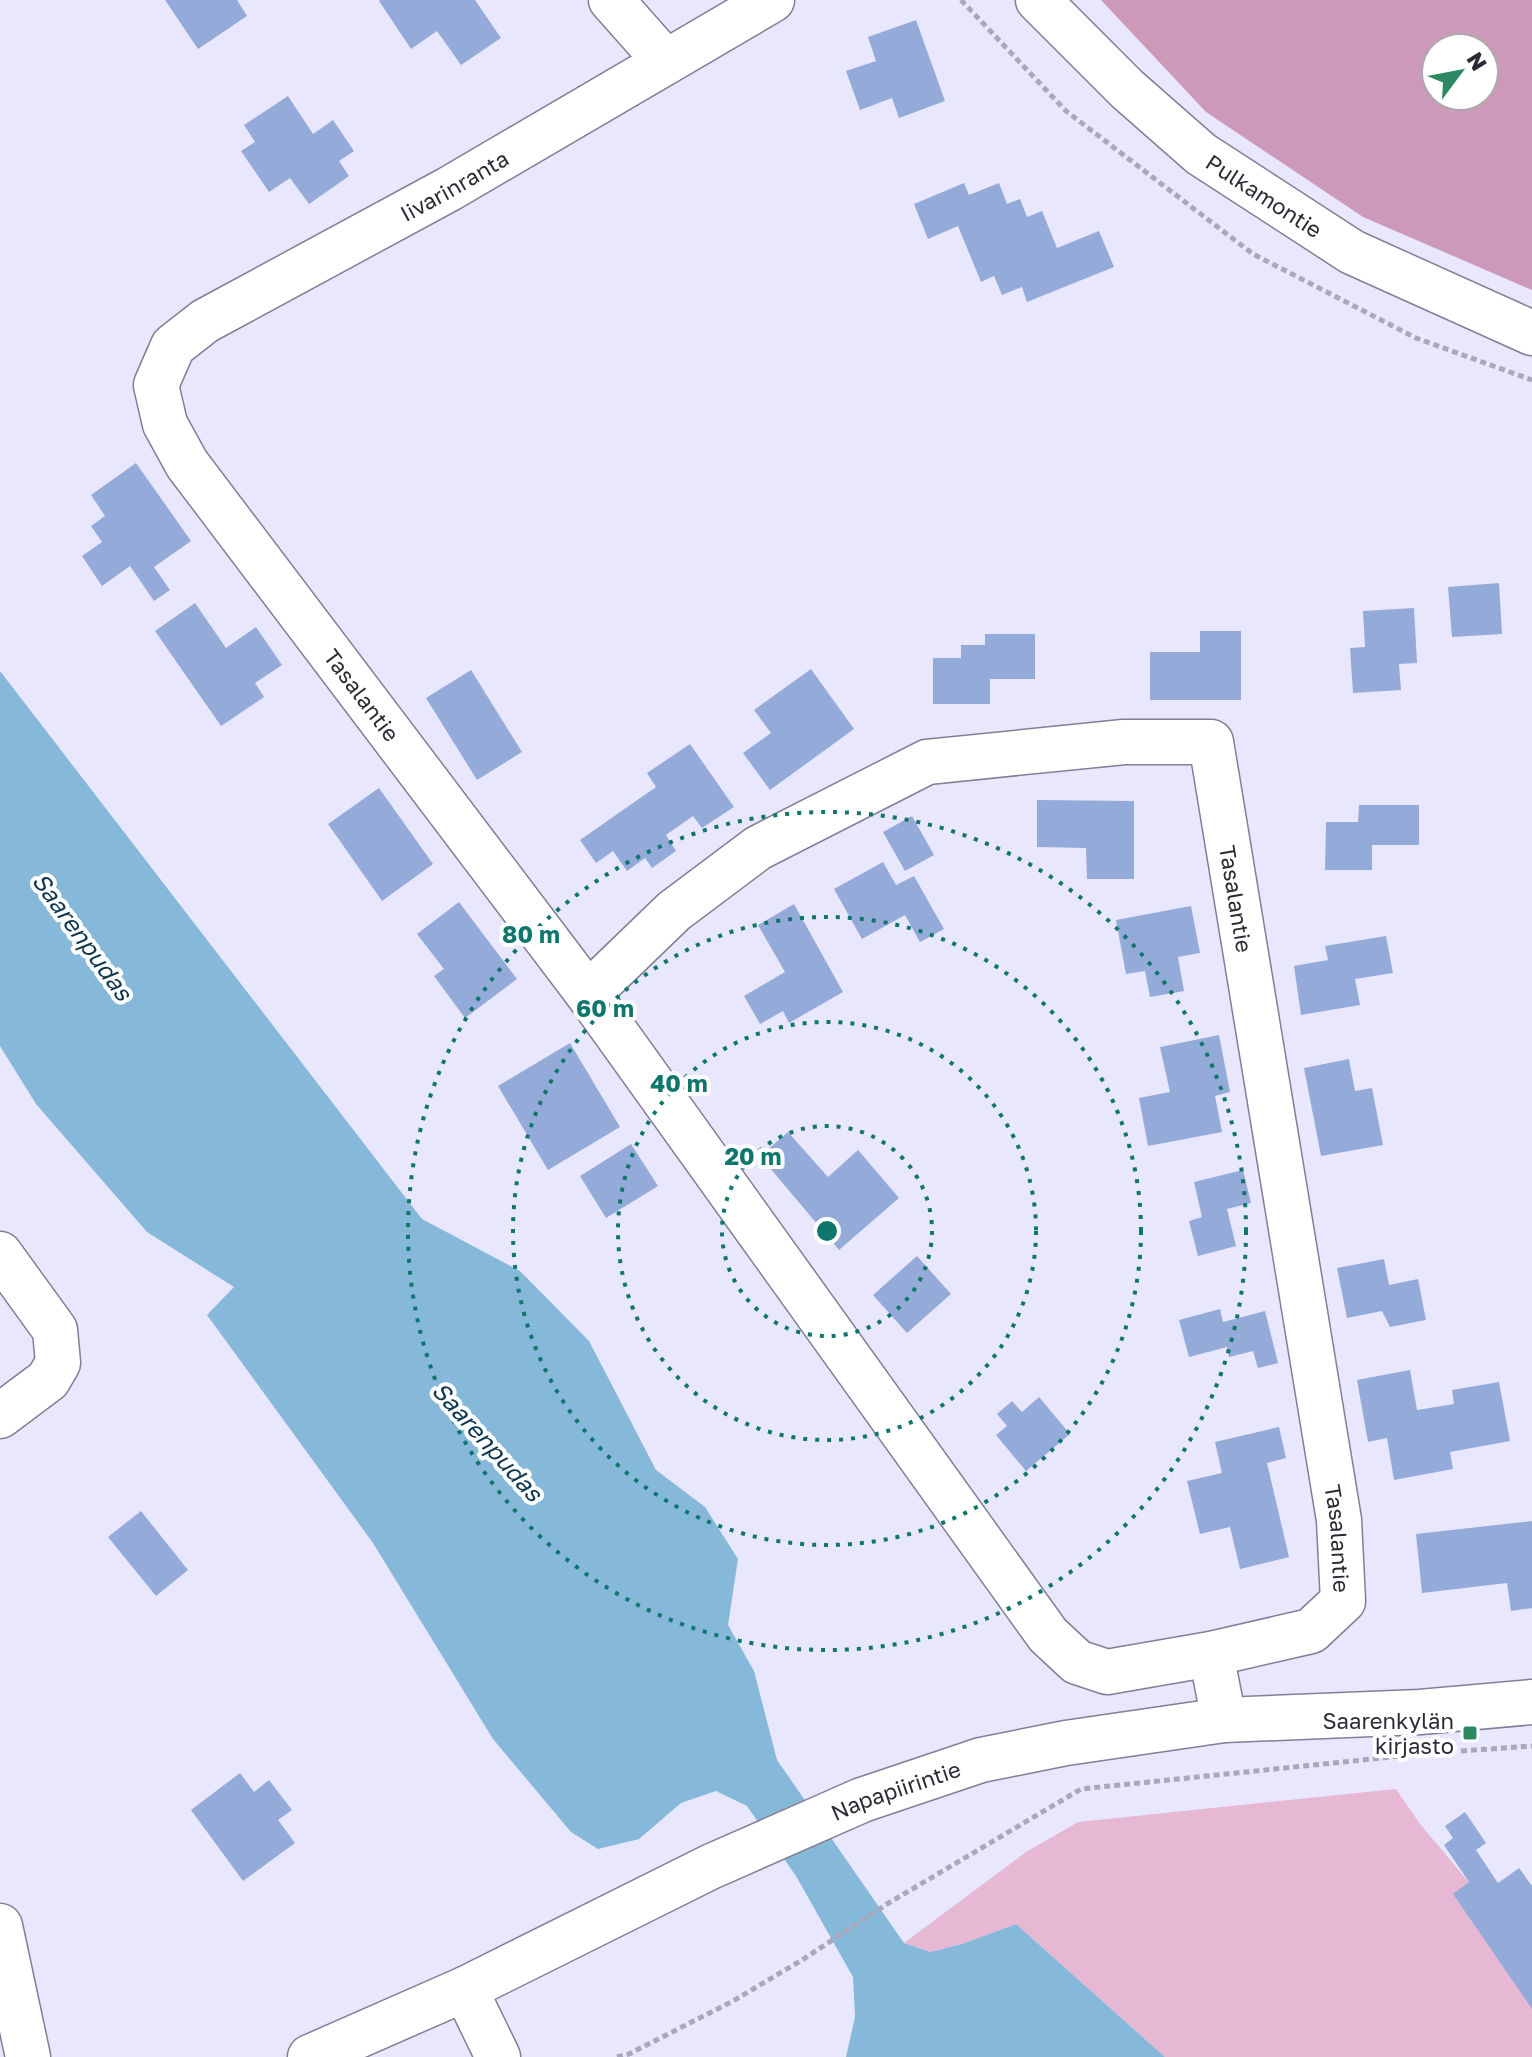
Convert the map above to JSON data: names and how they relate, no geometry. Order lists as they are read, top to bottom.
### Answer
{
  "streets": {
    "street": [
      "Iivarinranta",
      "Pulkamontie",
      "Tasalantie",
      "Napapiirintie"
    ]
  },
  "crossings": [
    ["Iivarinranta", "Tasalantie"]
  ],
  "water": ["Saarenpudas"],
  "places": {
    "transit": ["Saarenkylän kirjasto"]
  },
  "north": "top right",
  "rings": [
    "80 m",
    "60 m",
    "40 m",
    "20 m"
  ]
}
